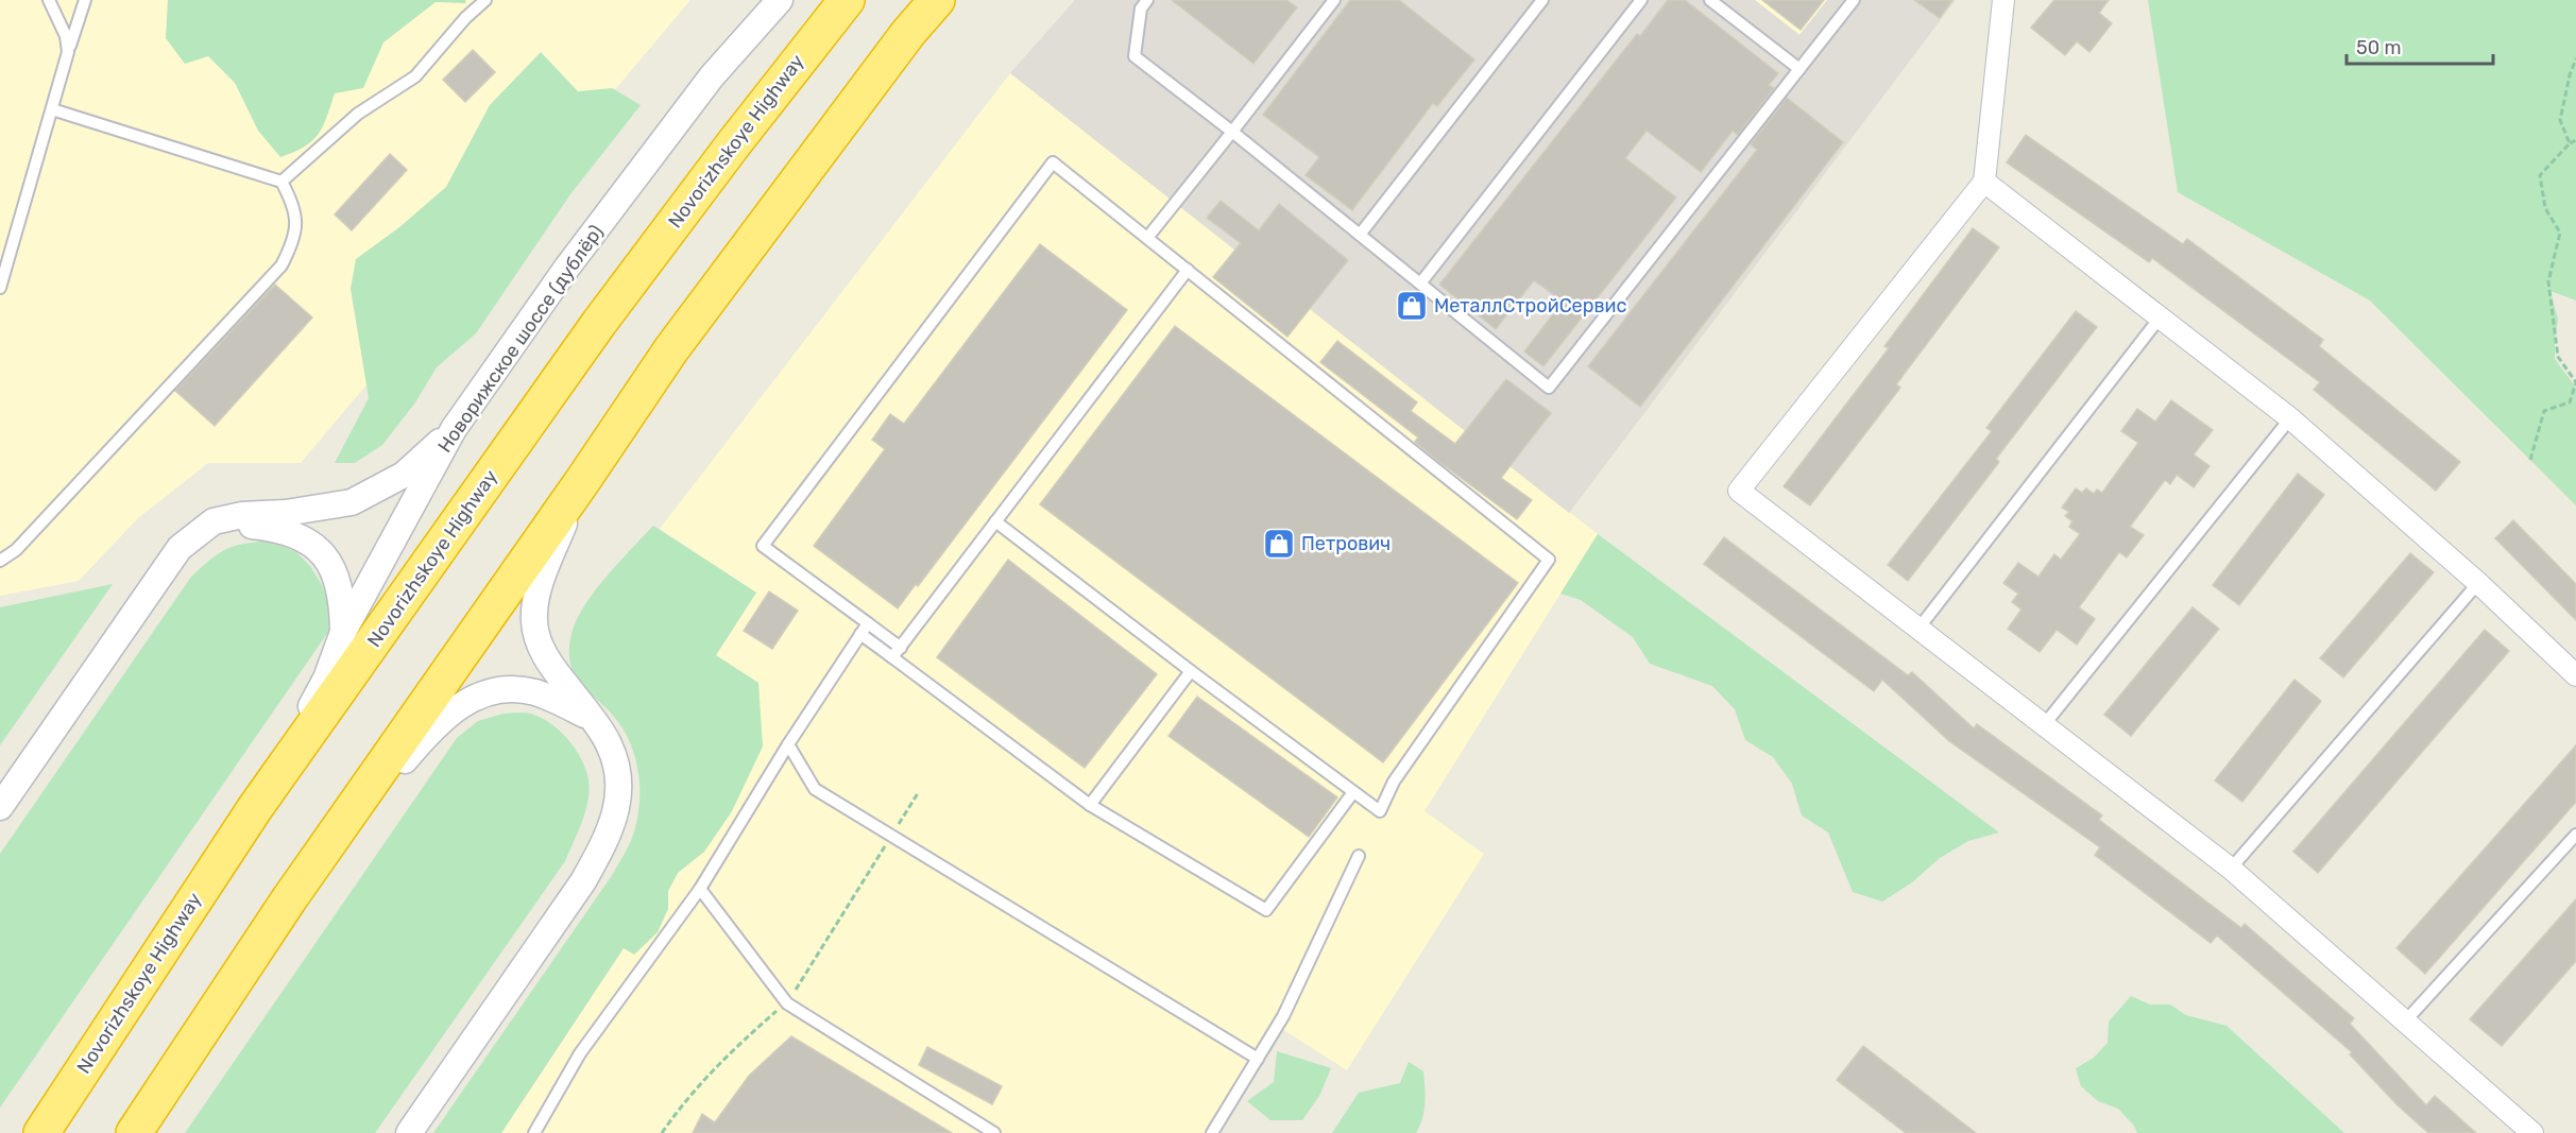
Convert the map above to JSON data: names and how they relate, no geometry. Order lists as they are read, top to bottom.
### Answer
{
  "streets": {
    "highway": ["Novorizhskoye Highway"],
    "street": ["Новорижское шоссе (дублёр)"]
  },
  "crossings": [
    ["Novorizhskoye Highway", "Новорижское шоссе (дублёр)"]
  ],
  "places": {
    "shop": ["МеталлСтройСервис", "Петрович"]
  },
  "scale_bar": "50 m"
}
